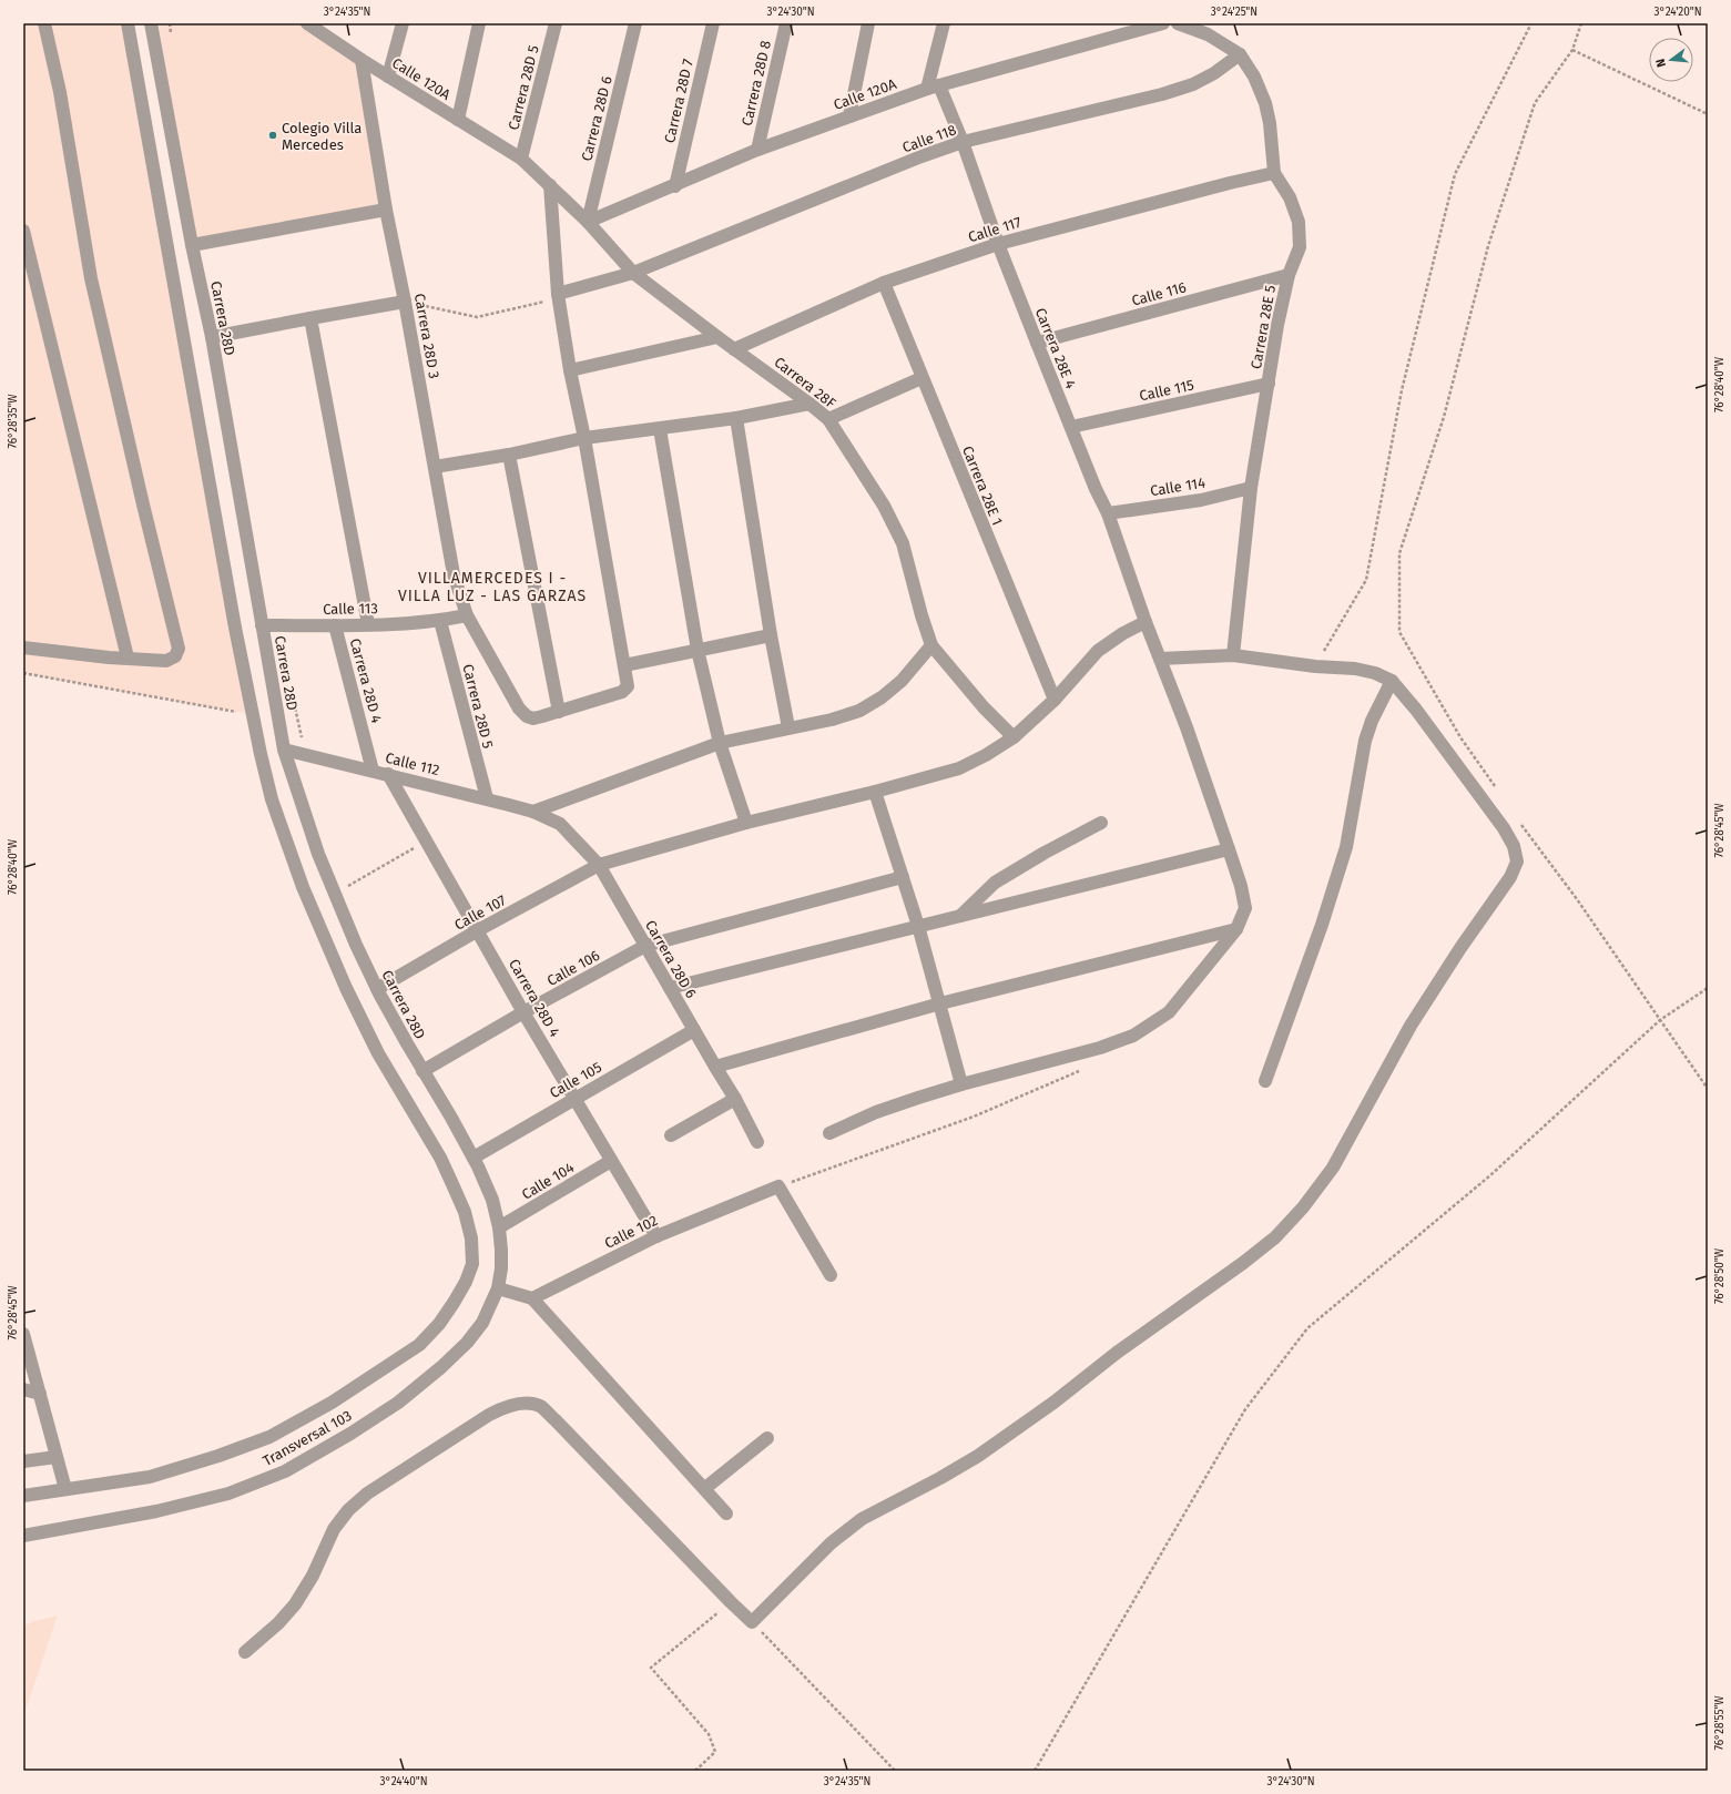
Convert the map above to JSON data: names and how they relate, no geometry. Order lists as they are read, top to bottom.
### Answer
{
  "streets": {
    "street": [
      "Calle 120A",
      "Carrera 28D 8",
      "Carrera 28D 5",
      "Carrera 28D 7",
      "Carrera 28D 6",
      "Calle 118",
      "Calle 117",
      "Calle 116",
      "Carrera 28D",
      "Carrera 28E 5",
      "Carrera 28D 3",
      "Carrera 28E 4",
      "Carrera 28F",
      "Calle 115",
      "Carrera 28E 1",
      "Calle 114",
      "Calle 113",
      "Carrera 28D 4",
      "Calle 112",
      "Calle 107",
      "Calle 106",
      "Calle 105",
      "Calle 104",
      "Calle 102",
      "Transversal 103"
    ]
  },
  "crossings": [
    ["Calle 120A", "Carrera 28D 8"],
    ["Calle 120A", "Carrera 28D 5"],
    ["Calle 120A", "Carrera 28D 7"],
    ["Calle 120A", "Carrera 28D 6"],
    ["Calle 120A", "Carrera 28D 3"],
    ["Calle 120A", "Carrera 28E 4"],
    ["Calle 120A", "Carrera 28F"],
    ["Carrera 28D 5", "Carrera 28F"],
    ["Carrera 28D 5", "Calle 113"],
    ["Carrera 28D 5", "Calle 112"],
    ["Carrera 28D 6", "Carrera 28F"],
    ["Carrera 28D 6", "Calle 112"],
    ["Carrera 28D 6", "Calle 107"],
    ["Carrera 28D 6", "Calle 106"],
    ["Carrera 28D 6", "Calle 105"],
    ["Calle 118", "Carrera 28E 5"],
    ["Calle 118", "Carrera 28E 4"],
    ["Calle 118", "Carrera 28F"],
    ["Calle 117", "Carrera 28E 5"],
    ["Calle 117", "Carrera 28E 4"],
    ["Calle 117", "Carrera 28F"],
    ["Calle 117", "Carrera 28E 1"],
    ["Calle 116", "Carrera 28E 5"],
    ["Calle 116", "Carrera 28E 4"],
    ["Carrera 28D", "Calle 113"],
    ["Carrera 28D", "Calle 112"],
    ["Carrera 28D", "Calle 107"],
    ["Carrera 28D", "Calle 106"],
    ["Carrera 28D", "Calle 105"],
    ["Carrera 28D", "Calle 104"],
    ["Carrera 28D", "Transversal 103"],
    ["Carrera 28E 5", "Calle 115"],
    ["Carrera 28E 5", "Calle 114"],
    ["Carrera 28D 3", "Calle 113"],
    ["Carrera 28E 4", "Calle 115"],
    ["Carrera 28E 4", "Calle 114"],
    ["Carrera 28E 4", "Calle 107"],
    ["Carrera 28F", "Calle 107"],
    ["Carrera 28E 1", "Calle 107"],
    ["Calle 113", "Carrera 28D 4"],
    ["Carrera 28D 4", "Calle 112"],
    ["Carrera 28D 4", "Calle 107"],
    ["Carrera 28D 4", "Calle 106"],
    ["Carrera 28D 4", "Calle 105"],
    ["Carrera 28D 4", "Calle 104"],
    ["Carrera 28D 4", "Calle 102"]
  ],
  "districts": ["VILLAMERCEDES I - VILLA LUZ - LAS GARZAS"],
  "places": ["Colegio Villa Mercedes"],
  "north": "left",
  "coordinates": [
    "3°24'35\"N",
    "3°24'30\"N",
    "3°24'25\"N",
    "3°24'20\"N",
    "76°28'40\"W",
    "76°28'35\"W",
    "76°28'45\"W",
    "76°28'50\"W",
    "76°28'55\"W",
    "3°24'40\"N"
  ]
}
